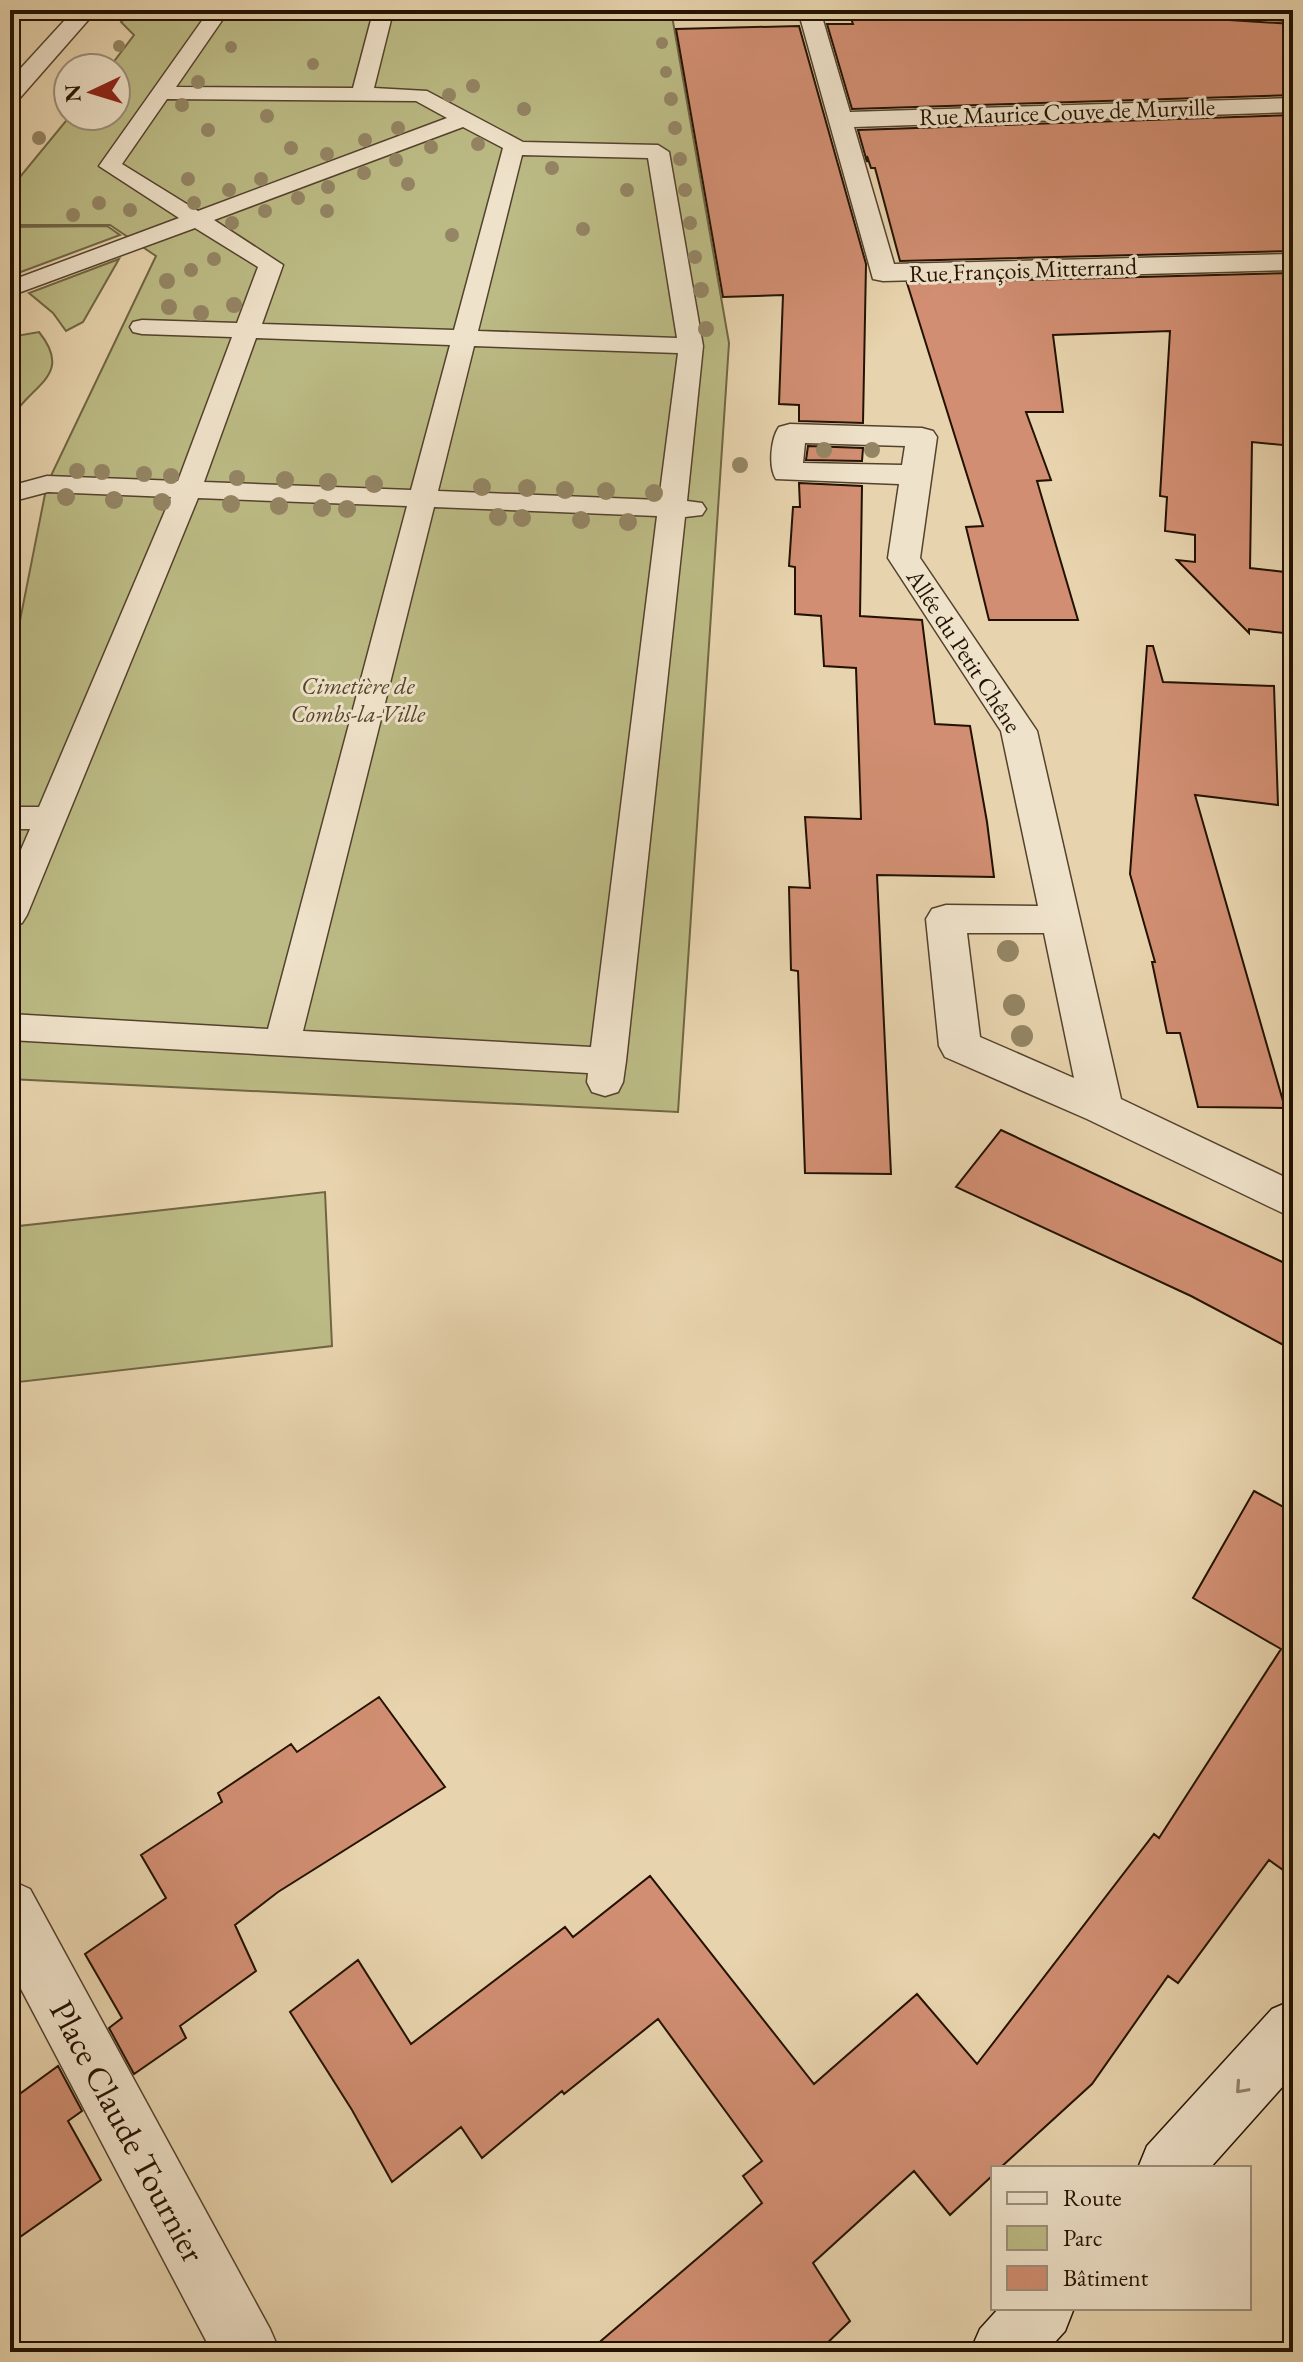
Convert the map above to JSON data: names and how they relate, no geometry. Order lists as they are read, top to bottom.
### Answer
{
  "streets": {
    "street": [
      "Rue Maurice Couve de Murville",
      "Rue François Mitterrand",
      "Allée du Petit Chêne",
      "Place Claude Tournier"
    ]
  },
  "crossings": [
    ["Rue Maurice Couve de Murville", "Rue François Mitterrand"]
  ],
  "parks": ["Cimetière de Combs-la-Ville"],
  "legend": ["Route", "Parc", "Bâtiment"],
  "north": "left"
}
